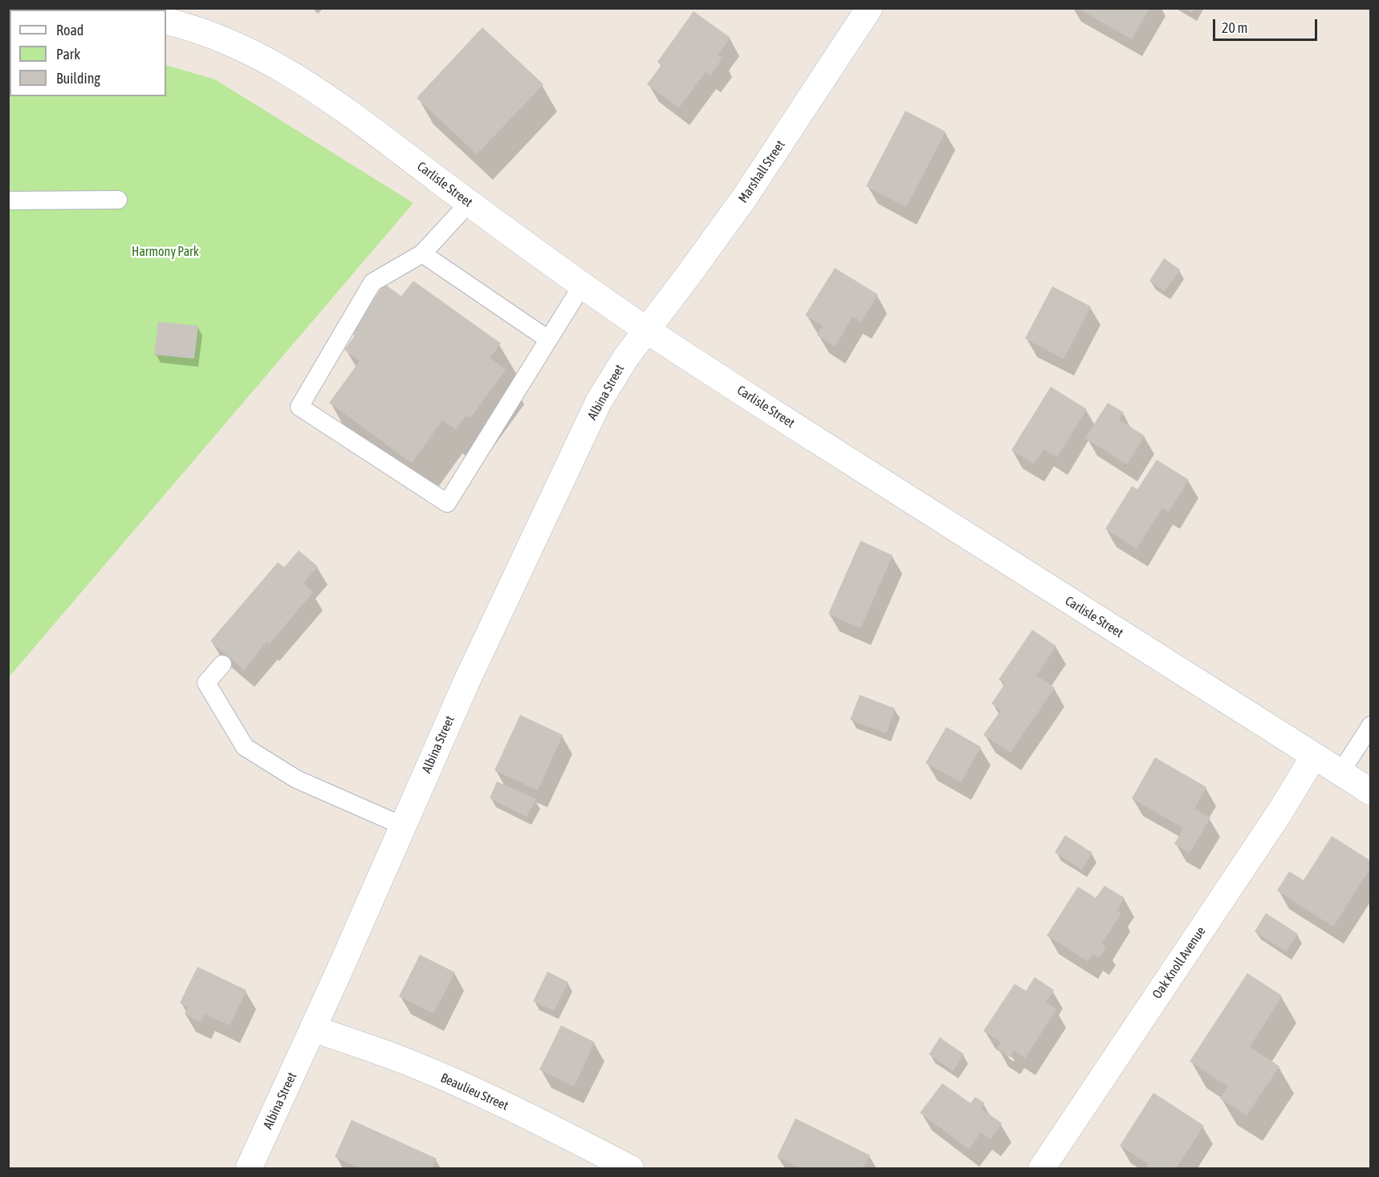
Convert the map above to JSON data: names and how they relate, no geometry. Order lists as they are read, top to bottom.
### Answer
{
  "streets": {
    "street": [
      "Marshall Street",
      "Carlisle Street",
      "Albina Street",
      "Oak Knoll Avenue",
      "Beaulieu Street"
    ]
  },
  "crossings": [
    ["Marshall Street", "Carlisle Street"],
    ["Marshall Street", "Albina Street"],
    ["Carlisle Street", "Albina Street"],
    ["Carlisle Street", "Oak Knoll Avenue"],
    ["Albina Street", "Beaulieu Street"]
  ],
  "parks": ["Harmony Park"],
  "legend": ["Road", "Park", "Building"],
  "scale_bar": "20 m"
}
